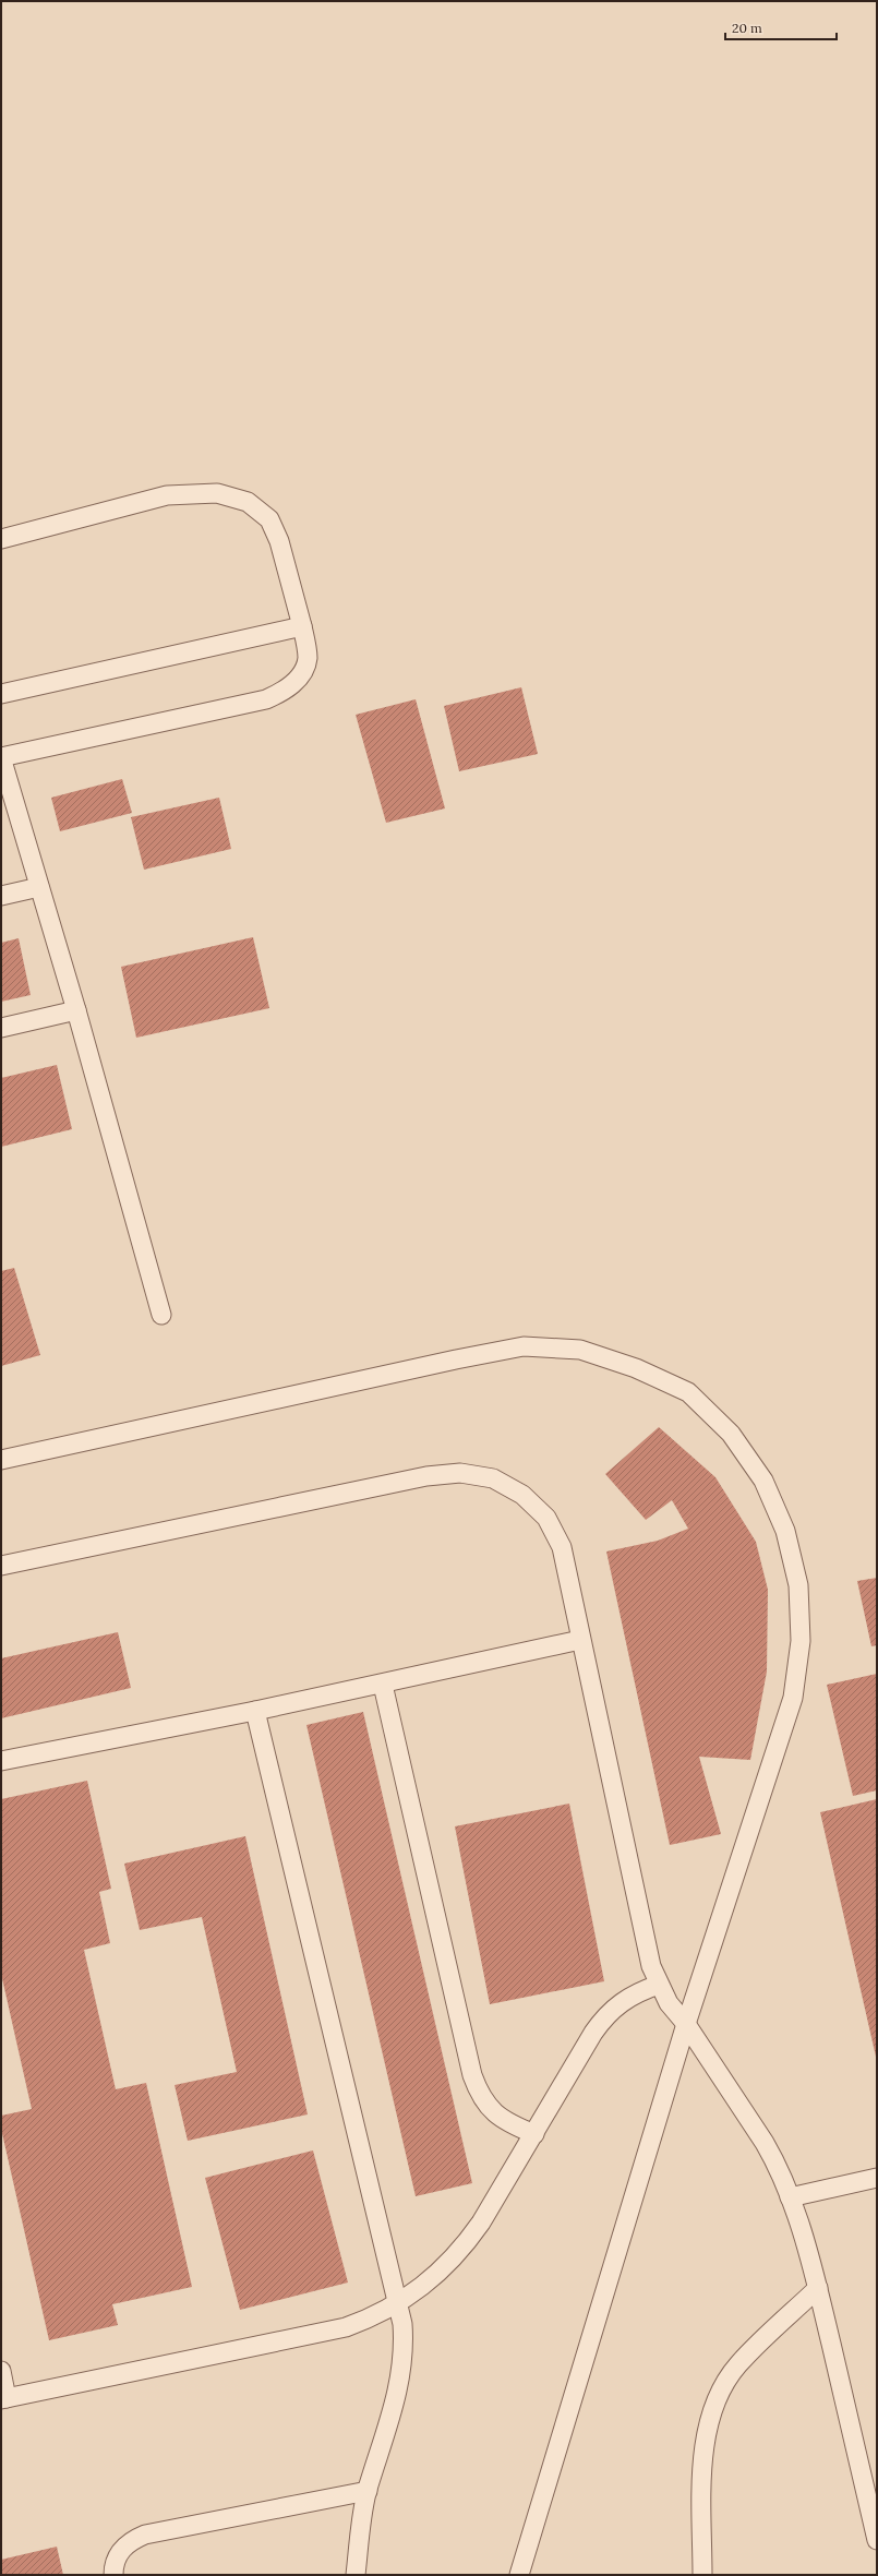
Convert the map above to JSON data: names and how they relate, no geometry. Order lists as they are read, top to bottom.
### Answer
{
  "scale_bar": "20 m"
}
